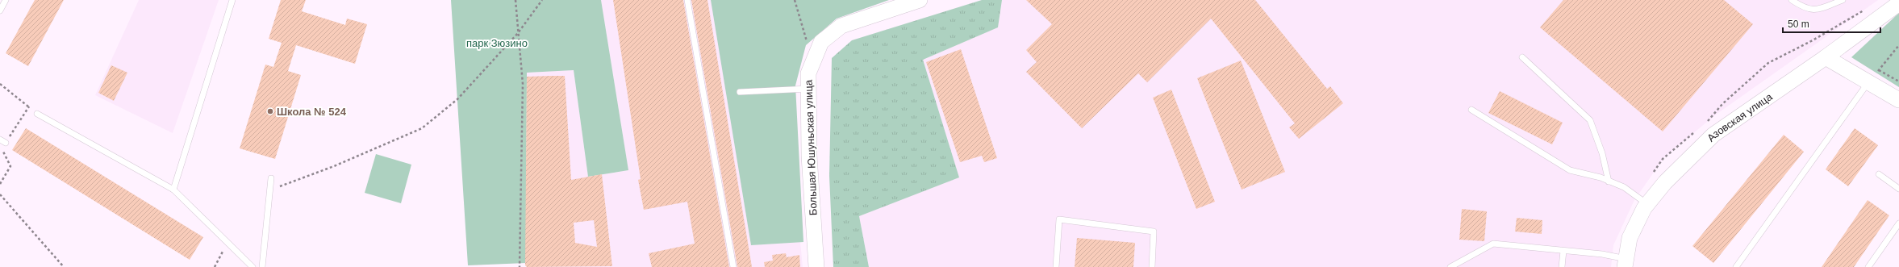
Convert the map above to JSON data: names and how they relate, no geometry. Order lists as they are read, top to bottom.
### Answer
{
  "streets": {
    "street": ["Азовская улица", "Большая Юшуньская улица"]
  },
  "parks": ["парк Зюзино"],
  "places": ["Школа № 524"],
  "scale_bar": "50 m"
}
